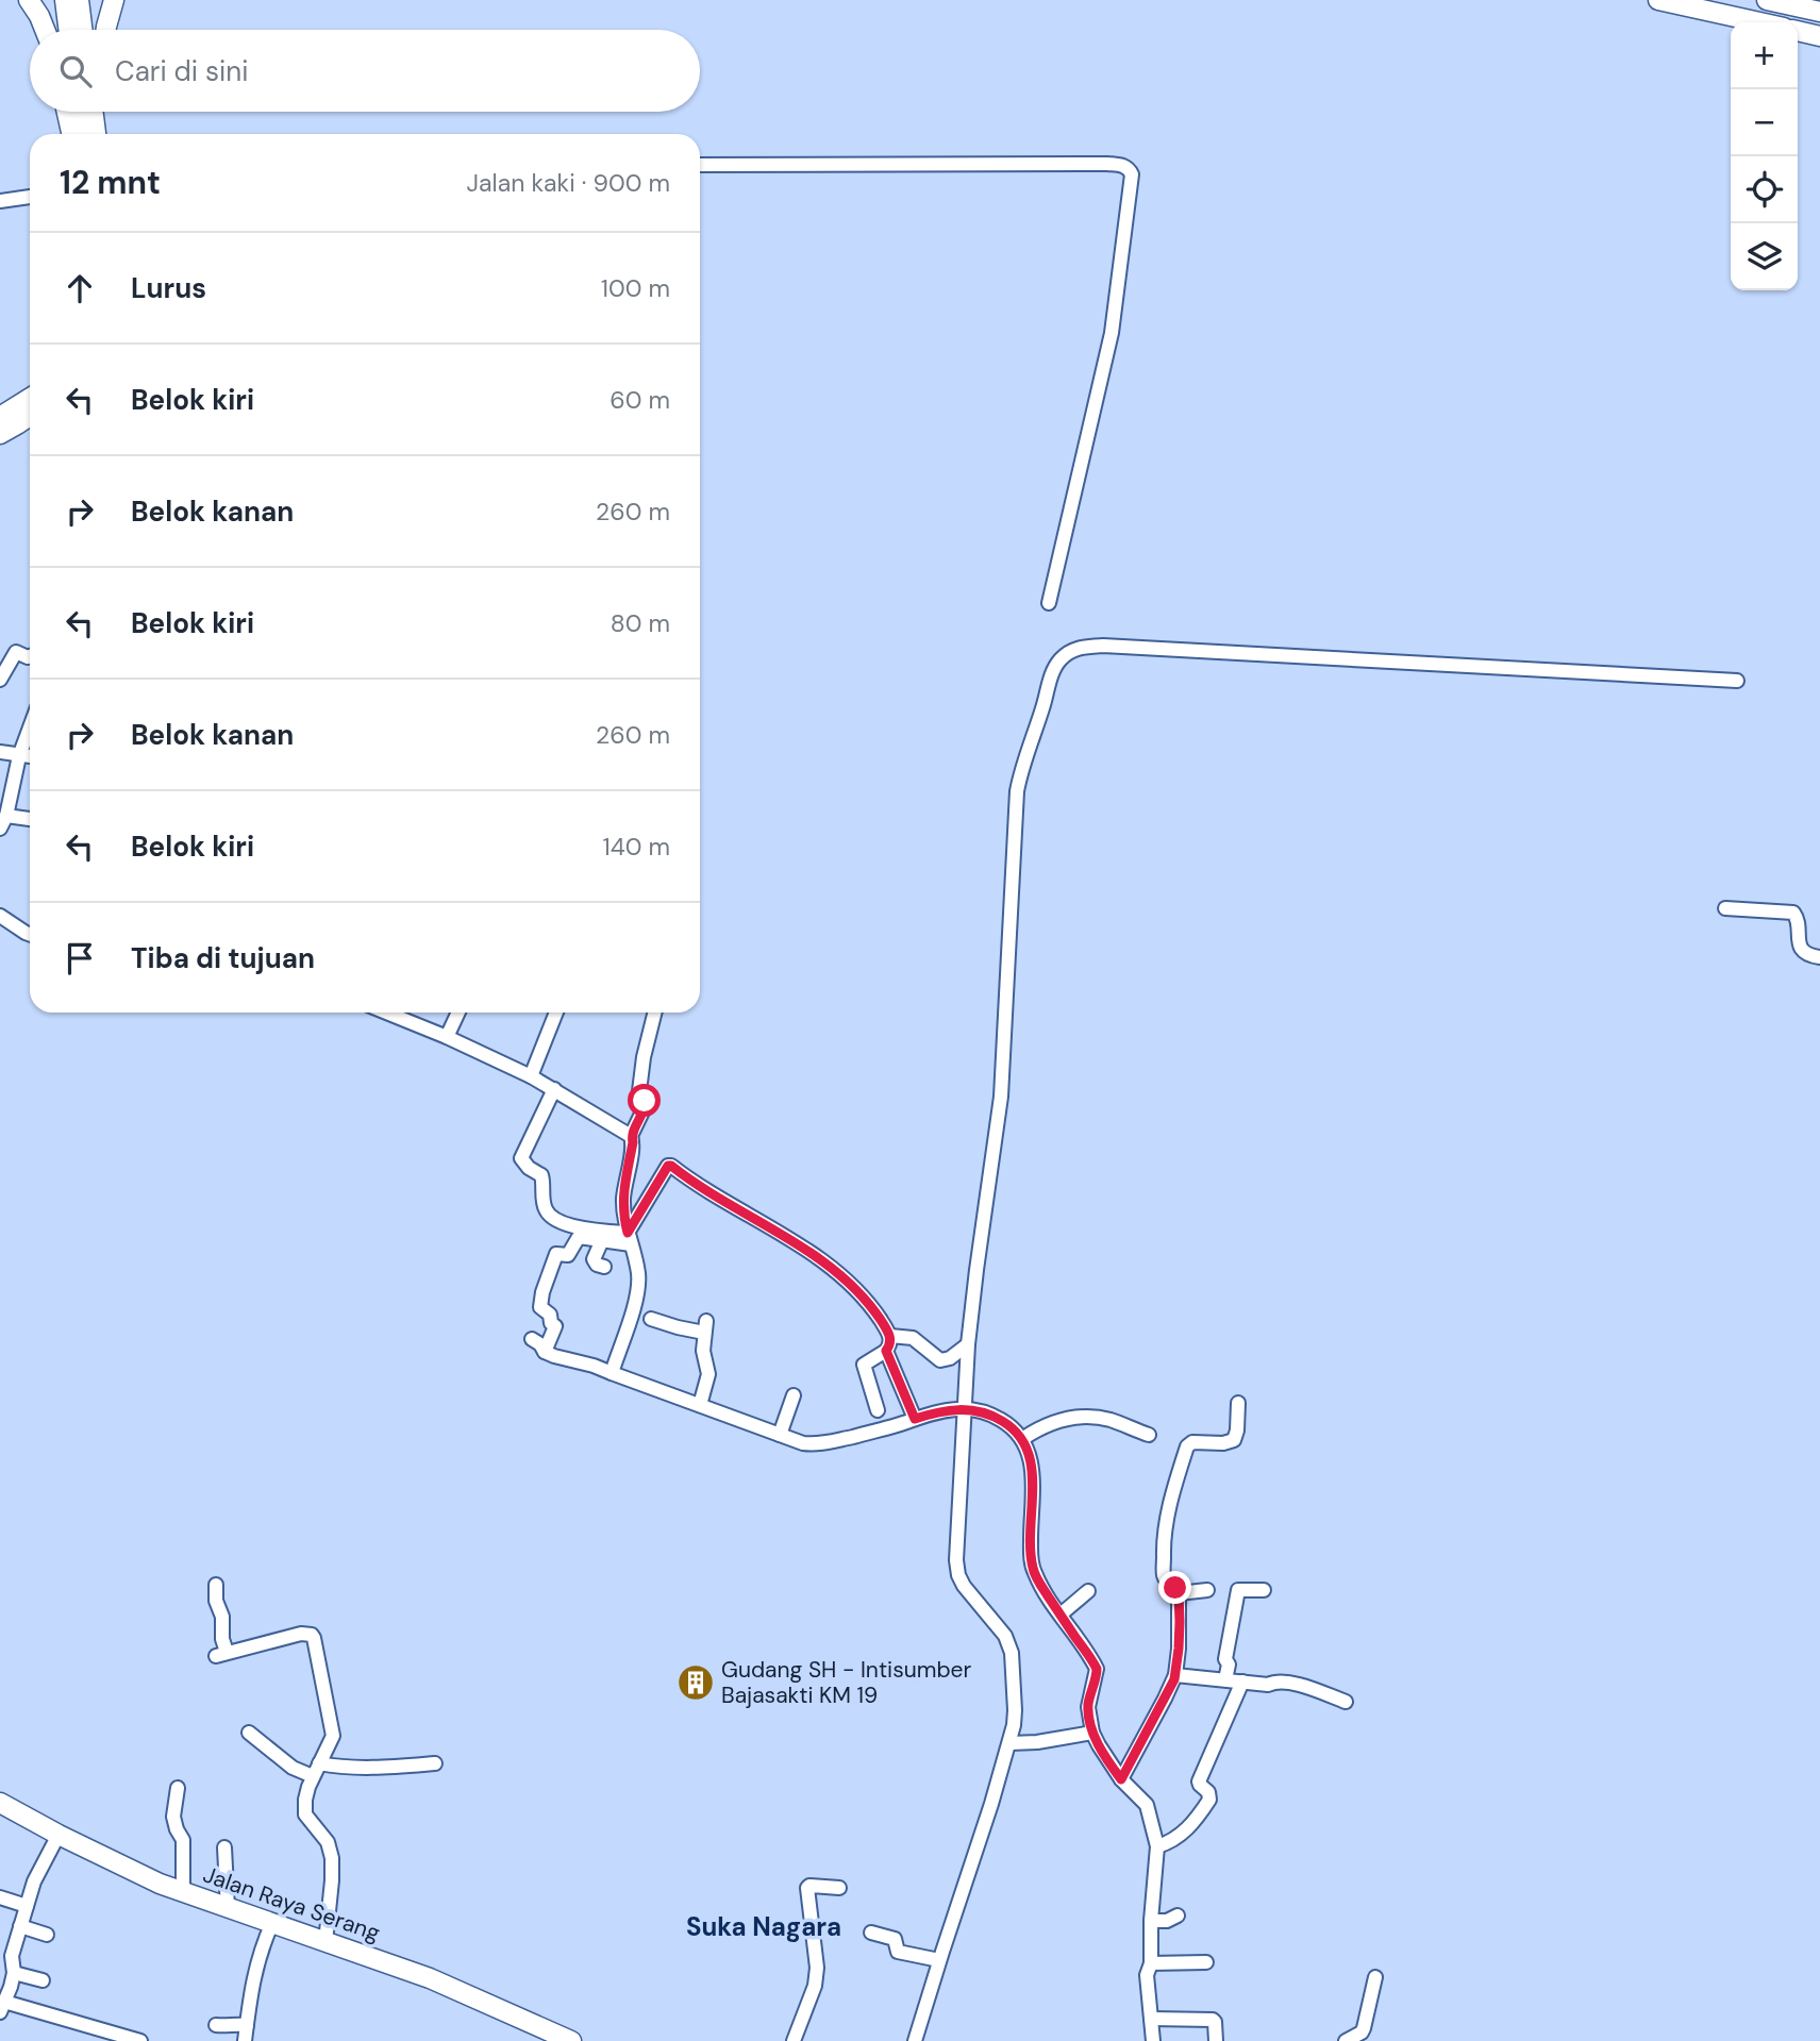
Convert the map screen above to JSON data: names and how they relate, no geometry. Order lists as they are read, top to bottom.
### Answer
{
  "streets": {
    "highway": ["Jalan Raya Serang"]
  },
  "districts": ["Suka Nagara"],
  "places": {
    "building": ["Gudang SH - Intisumber Bajasakti KM 19"]
  },
  "page": {
    "map_buttons": ["+", "−"],
    "search": "Cari di sini",
    "heading": ["12 mnt", "Jalan kaki · 900 m"],
    "list": [
      ["Lurus", "100 m"],
      ["Belok kiri", "60 m"],
      ["Belok kanan", "260 m"],
      ["Belok kiri", "80 m"],
      ["Belok kanan", "260 m"],
      ["Belok kiri", "140 m"],
      "Tiba di tujuan"
    ]
  }
}
